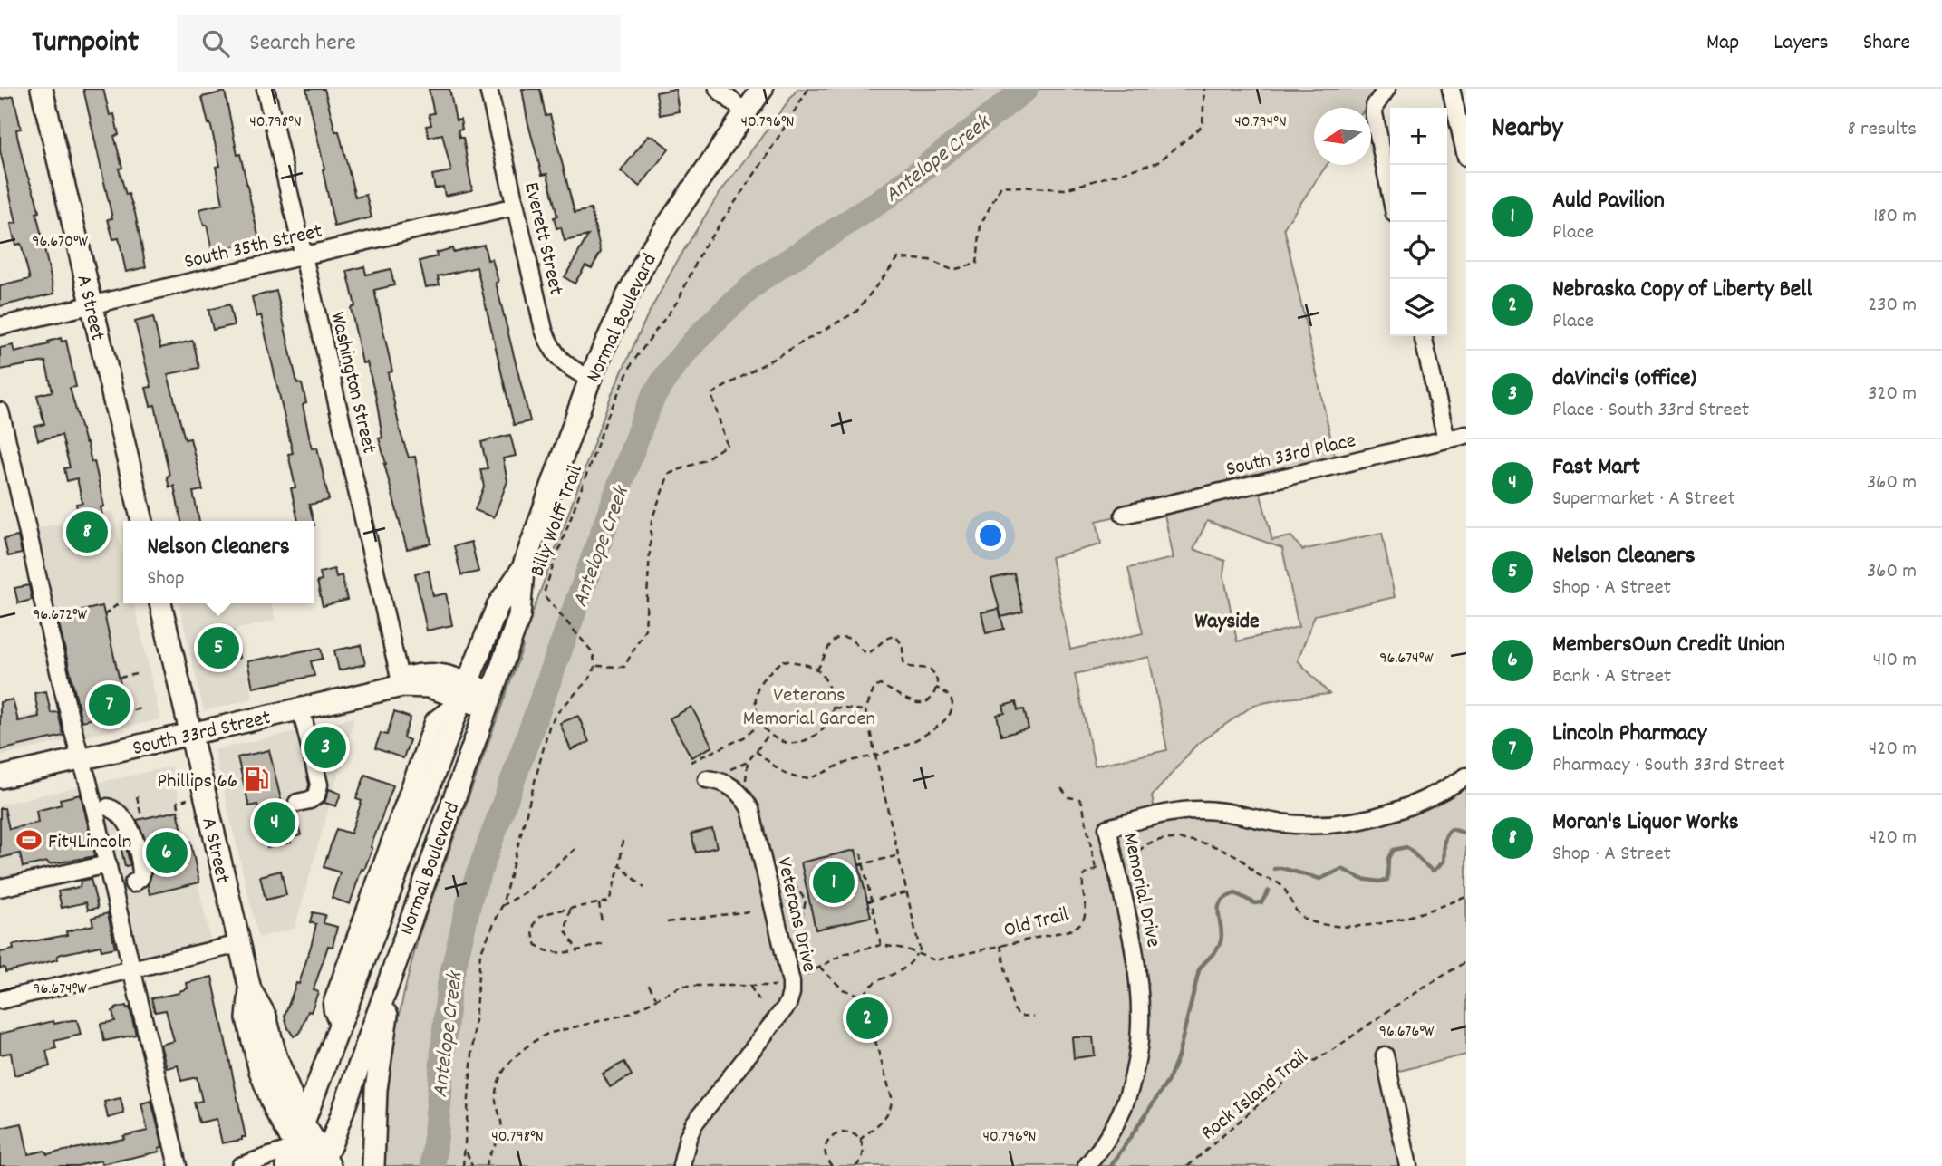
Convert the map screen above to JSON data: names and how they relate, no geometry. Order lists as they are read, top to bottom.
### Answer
{
  "streets": {
    "main road": ["A Street", "Normal Boulevard", "South 33rd Street"],
    "street": [
      "Everett Street",
      "South 35th Street",
      "Washington Street",
      "South 33rd Place",
      "Memorial Drive",
      "Veterans Drive"
    ],
    "path": ["Billy Wolff Trail", "Old Trail", "Rock Island Trail"]
  },
  "crossings": [
    ["Everett Street", "South 35th Street"],
    ["Everett Street", "Normal Boulevard"],
    ["South 35th Street", "A Street"],
    ["South 35th Street", "Washington Street"],
    ["A Street", "Normal Boulevard"],
    ["A Street", "South 33rd Street"],
    ["Normal Boulevard", "South 33rd Street"],
    ["Washington Street", "South 33rd Street"]
  ],
  "districts": ["Wayside"],
  "water": ["Antelope Creek"],
  "parks": ["Veterans Memorial Garden"],
  "places": {
    "fuel station": ["Phillips 66"],
    "sports": ["Fit4Lincoln"]
  },
  "north": "left",
  "page": {
    "header": "Turnpoint",
    "search": "Search here",
    "nav": ["Map", "Layers", "Share"],
    "heading": ["Nearby", "8 results"],
    "map_buttons": ["+", "−"],
    "list": [
      {
        "mark": "1",
        "name": "Auld Pavilion",
        "note": "Place",
        "value": "180 m"
      },
      {
        "mark": "2",
        "name": "Nebraska Copy of Liberty Bell",
        "note": "Place",
        "value": "230 m"
      },
      {
        "mark": "3",
        "name": "daVinci's (office)",
        "note": "Place · South 33rd Street",
        "value": "320 m"
      },
      {
        "mark": "4",
        "name": "Fast Mart",
        "note": "Supermarket · A Street",
        "value": "360 m"
      },
      {
        "mark": "5",
        "name": "Nelson Cleaners",
        "note": "Shop · A Street",
        "value": "360 m"
      },
      {
        "mark": "6",
        "name": "MembersOwn Credit Union",
        "note": "Bank · A Street",
        "value": "410 m"
      },
      {
        "mark": "7",
        "name": "Lincoln Pharmacy",
        "note": "Pharmacy · South 33rd Street",
        "value": "420 m"
      },
      {
        "mark": "8",
        "name": "Moran's Liquor Works",
        "note": "Shop · A Street",
        "value": "420 m"
      }
    ],
    "pins": [
      "8",
      "5",
      "7",
      "3",
      "4",
      "6",
      "1",
      "2"
    ],
    "popup": ["Nelson Cleaners", "Shop"]
  },
  "coordinates": [
    "40.798°N",
    "40.796°N",
    "40.794°N",
    "96.670°W",
    "96.672°W",
    "96.674°W",
    "96.676°W"
  ]
}
